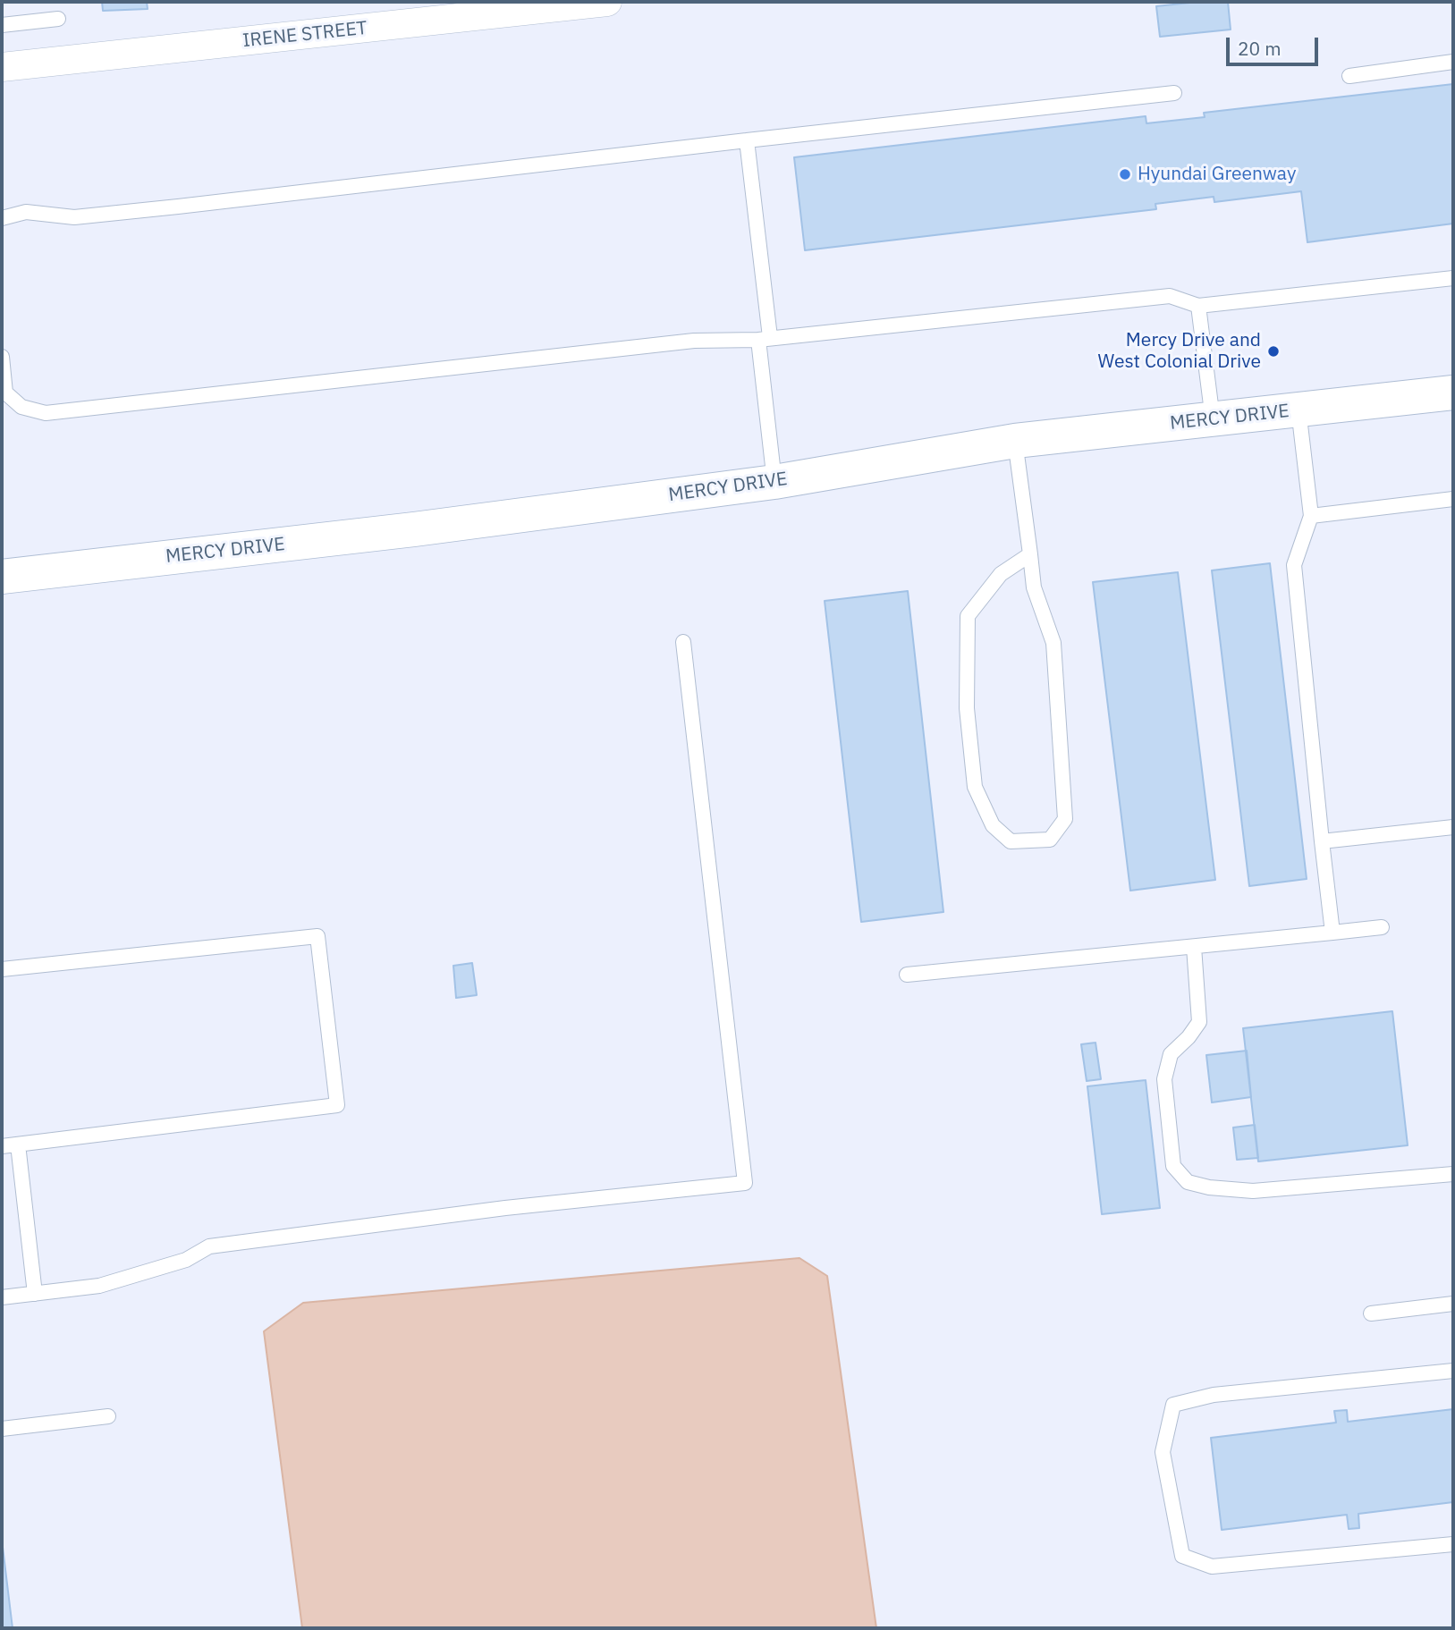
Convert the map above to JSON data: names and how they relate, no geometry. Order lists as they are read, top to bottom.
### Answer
{
  "streets": {
    "street": ["IRENE STREET", "MERCY DRIVE"]
  },
  "places": ["Hyundai Greenway", "Mercy Drive and West Colonial Drive"],
  "scale_bar": "20 m"
}
